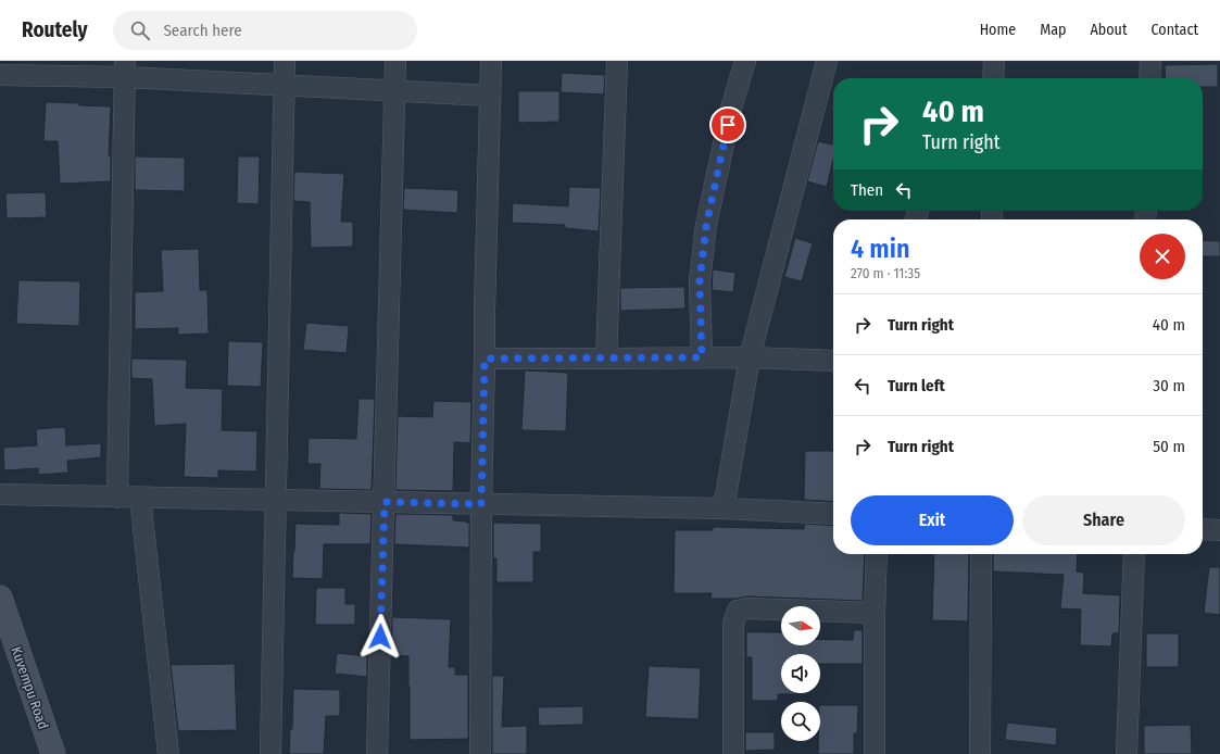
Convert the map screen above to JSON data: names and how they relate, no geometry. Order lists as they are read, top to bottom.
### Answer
{
  "streets": {
    "main road": ["Kuvempu Road"]
  },
  "north": "right",
  "page": {
    "header": "Routely",
    "search": "Search here",
    "nav": [
      "Home",
      "Map",
      "About",
      "Contact"
    ],
    "turn": ["40 m", "Turn right"],
    "then": "Then",
    "heading": ["4 min", "270 m · 11:35"],
    "list": [
      {
        "name": "Turn right",
        "value": "40 m"
      },
      {
        "name": "Turn left",
        "value": "30 m"
      },
      {
        "name": "Turn right",
        "value": "50 m"
      }
    ],
    "buttons": ["Exit", "Share"]
  }
}
